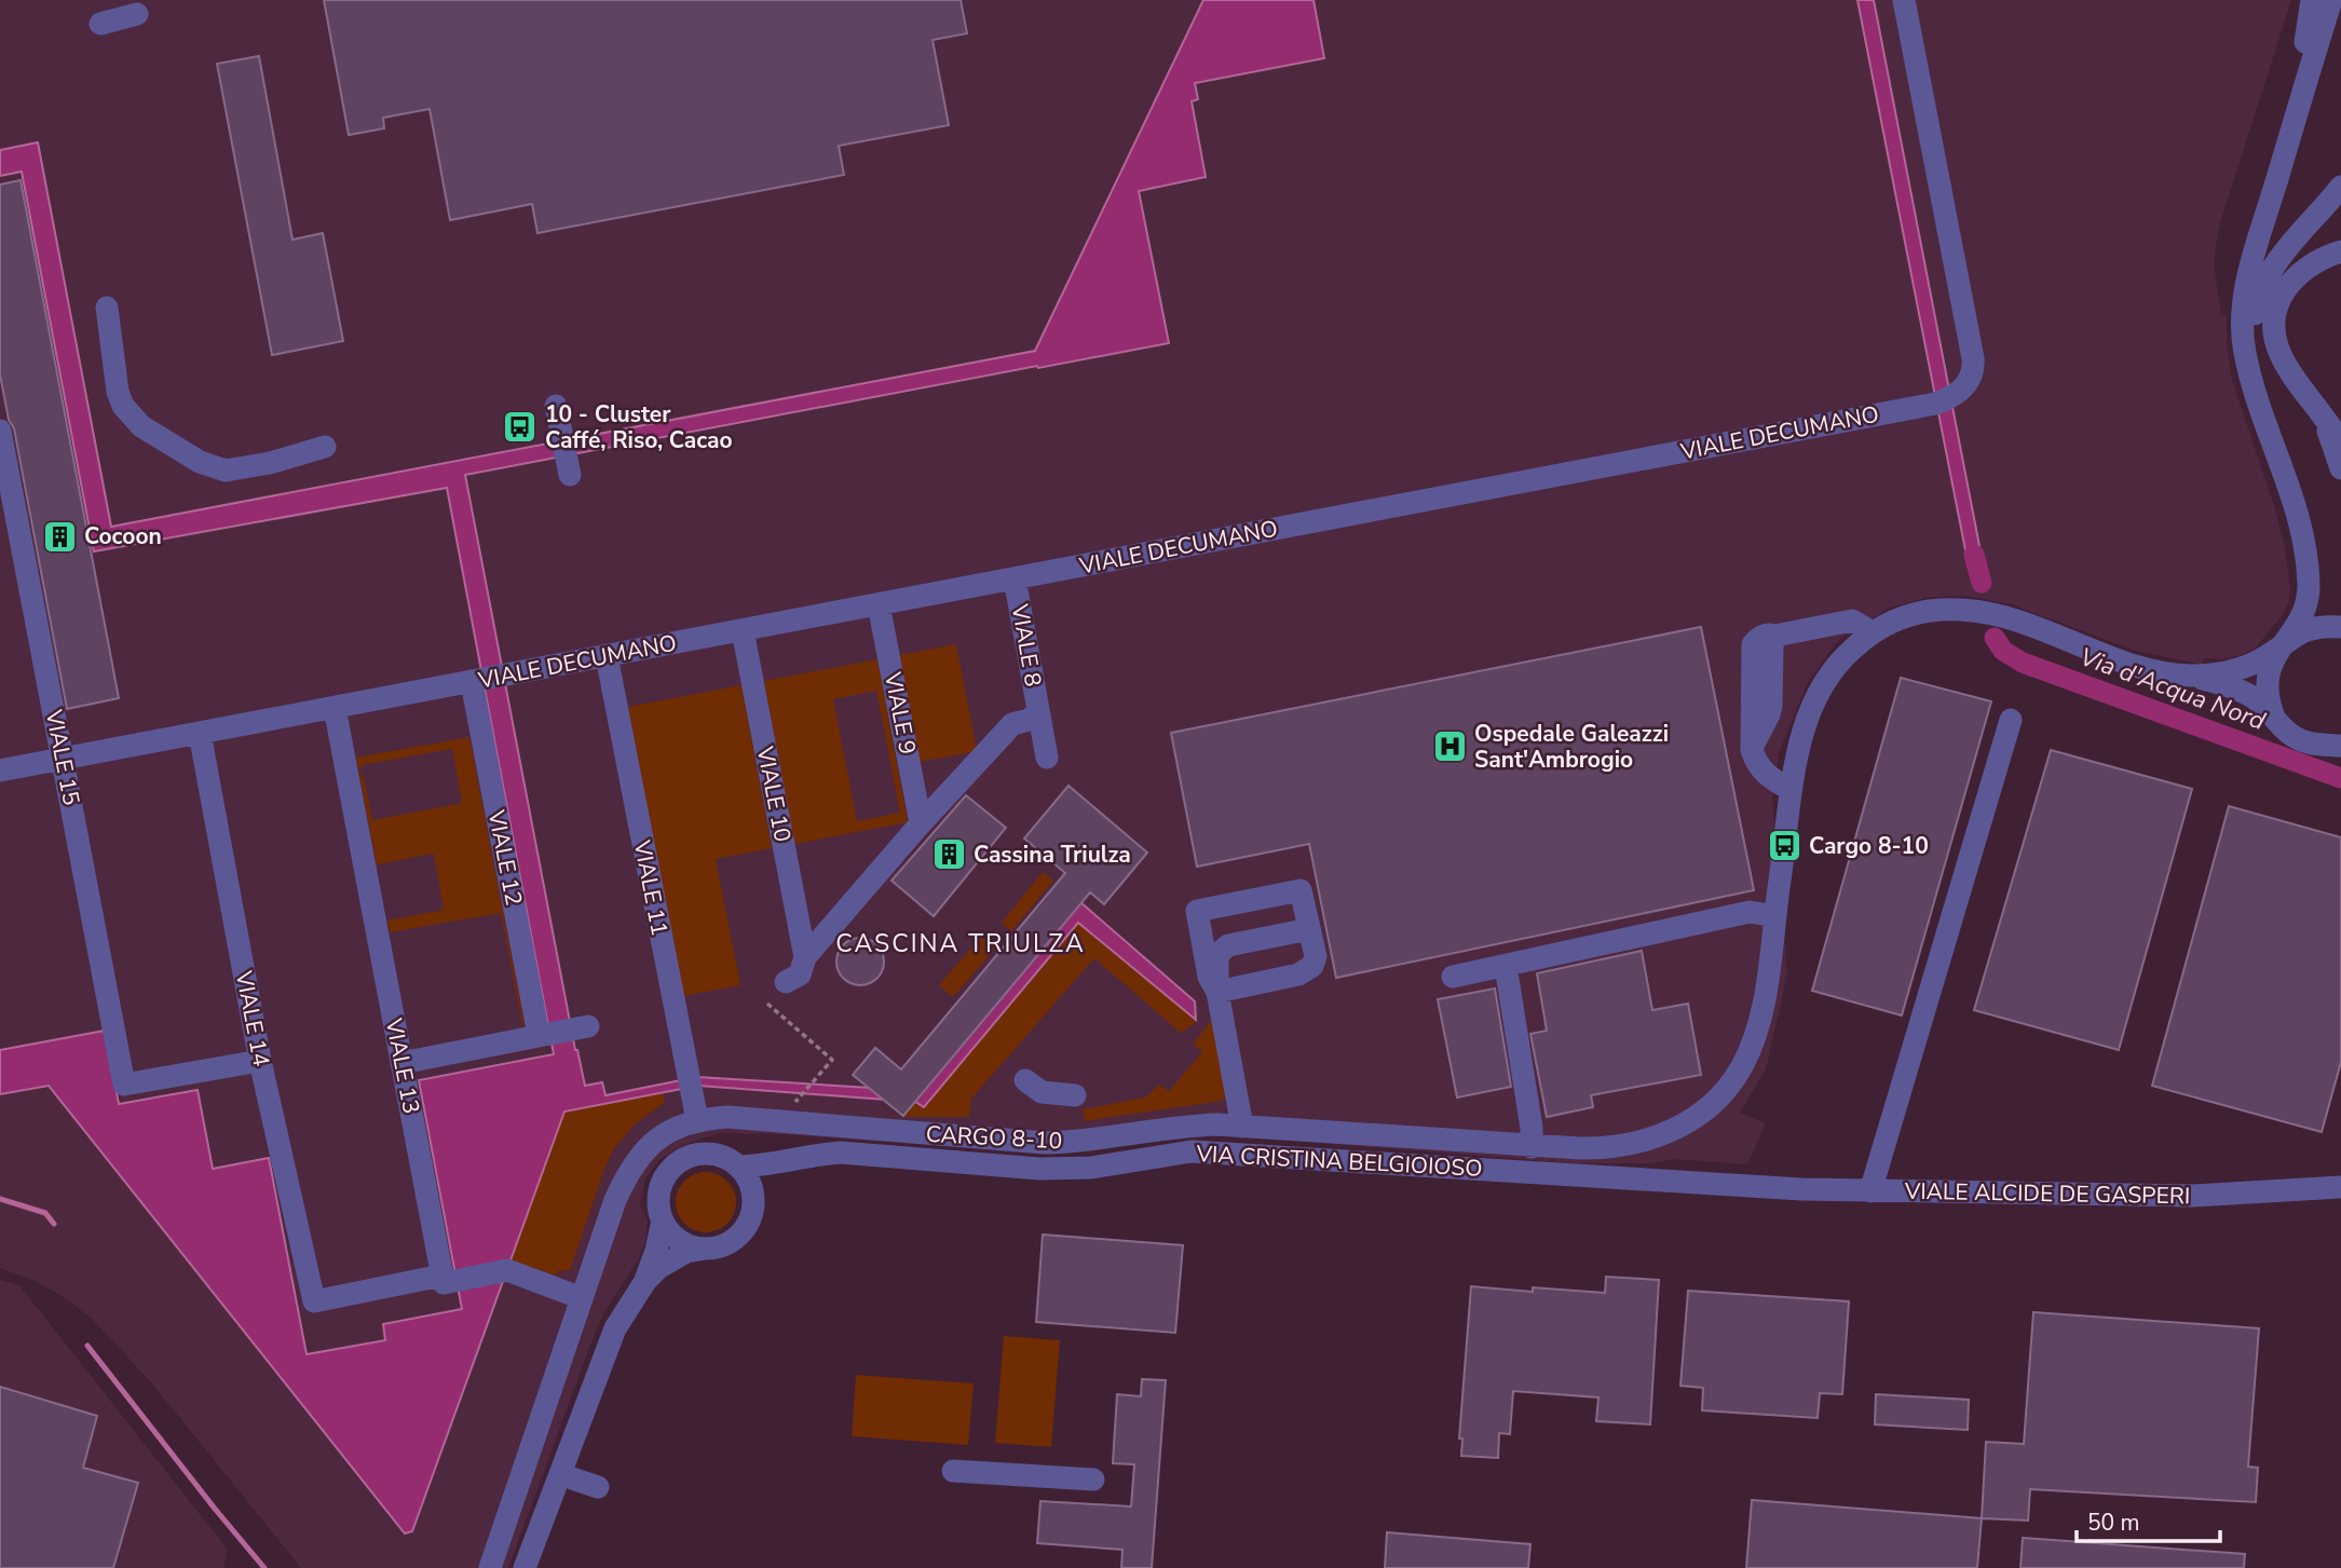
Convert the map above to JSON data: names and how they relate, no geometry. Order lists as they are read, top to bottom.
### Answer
{
  "streets": {
    "street": [
      "VIALE DECUMANO",
      "VIALE 8",
      "VIALE 9",
      "VIALE 15",
      "VIALE 10",
      "VIALE 12",
      "VIALE 11",
      "VIALE 14",
      "VIALE 13",
      "CARGO 8-10",
      "VIA CRISTINA BELGIOIOSO",
      "VIALE ALCIDE DE GASPERI"
    ]
  },
  "crossings": [
    ["VIALE DECUMANO", "VIALE 8"],
    ["VIALE DECUMANO", "VIALE 9"],
    ["VIALE DECUMANO", "VIALE 15"],
    ["VIALE DECUMANO", "VIALE 10"],
    ["VIALE DECUMANO", "VIALE 12"],
    ["VIALE DECUMANO", "VIALE 11"],
    ["VIALE DECUMANO", "VIALE 14"],
    ["VIALE DECUMANO", "VIALE 13"],
    ["VIALE 15", "VIALE 14"],
    ["VIALE 11", "CARGO 8-10"],
    ["VIALE 14", "VIALE 13"],
    ["VIA CRISTINA BELGIOIOSO", "VIALE ALCIDE DE GASPERI"]
  ],
  "districts": ["CASCINA TRIULZA"],
  "water": ["Via d'Acqua Nord"],
  "places": {
    "bus stop": ["10 - Cluster Caffé, Riso, Cacao", "Cargo 8-10"],
    "building": ["Cocoon", "Cassina Triulza"],
    "hospital": ["Ospedale Galeazzi Sant'Ambrogio"]
  },
  "scale_bar": "50 m"
}
